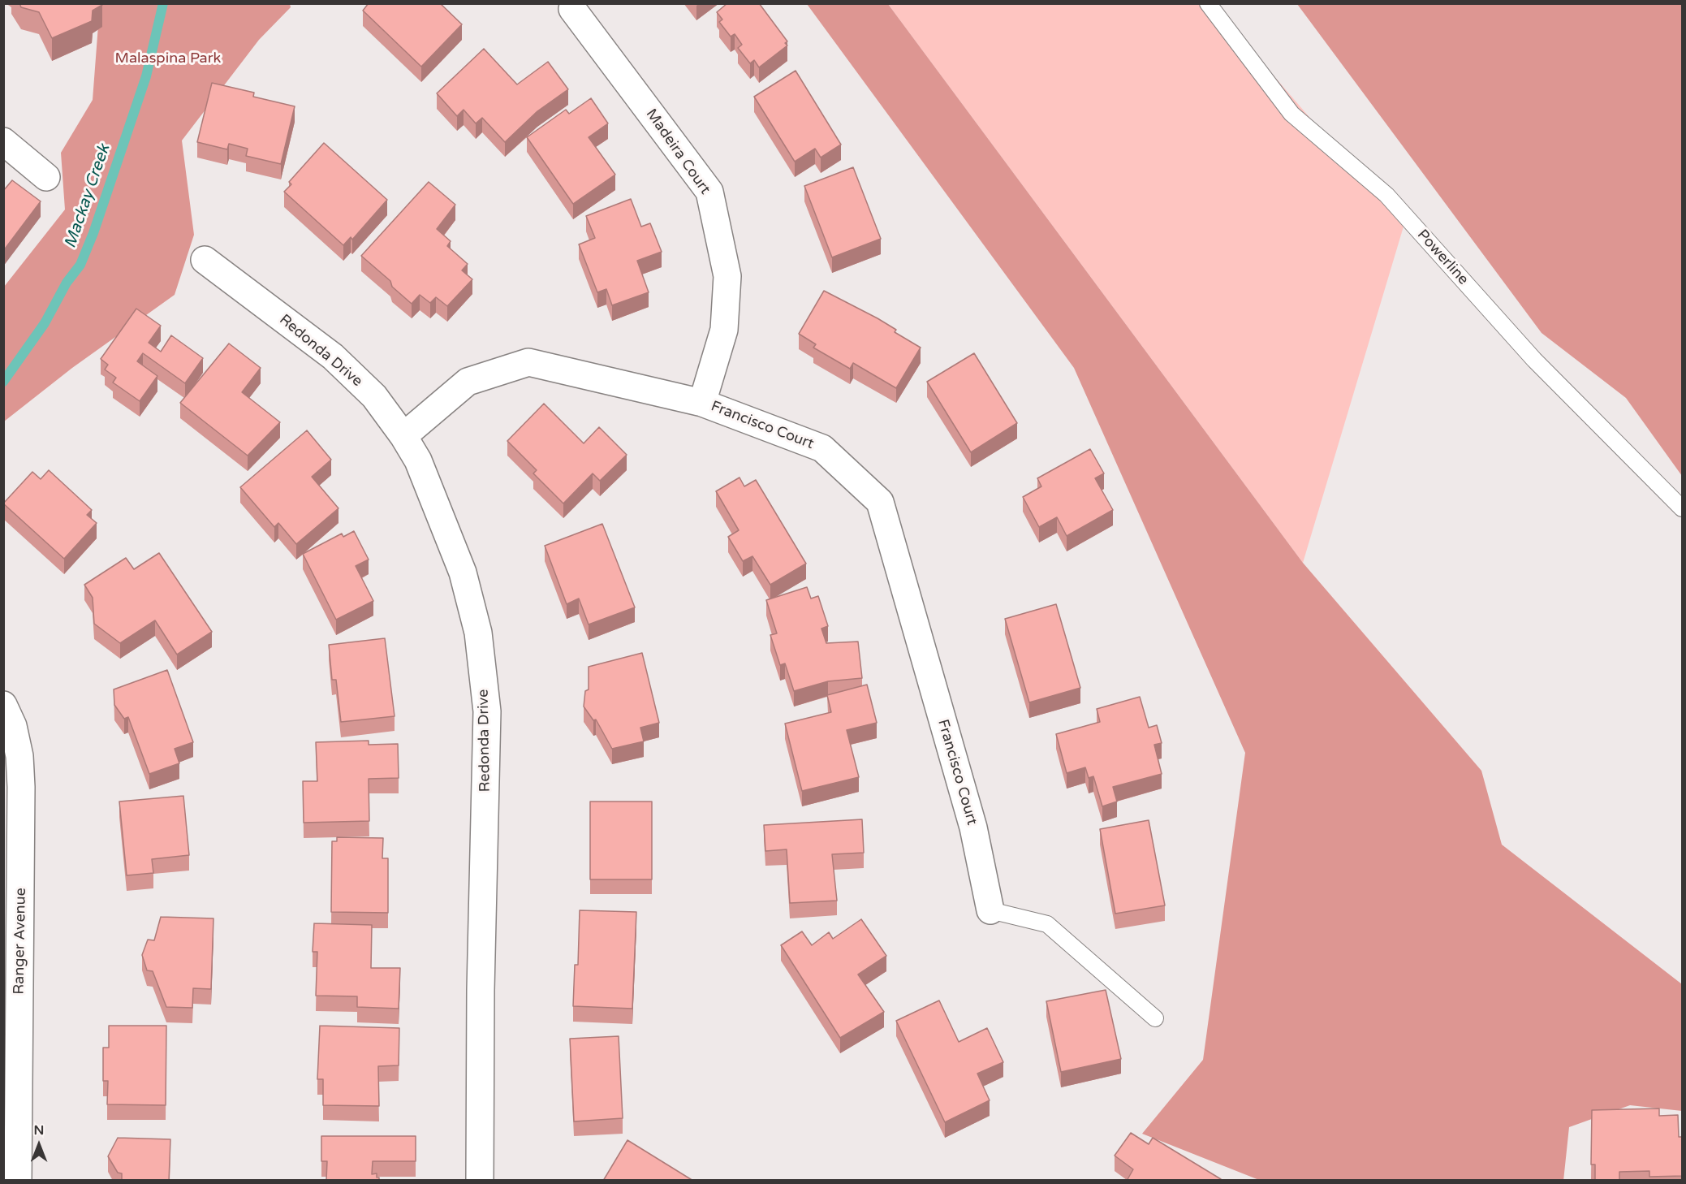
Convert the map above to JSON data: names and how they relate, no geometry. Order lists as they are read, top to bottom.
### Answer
{
  "streets": {
    "street": [
      "Madeira Court",
      "Redonda Drive",
      "Francisco Court",
      "Ranger Avenue"
    ],
    "lane": ["Powerline"]
  },
  "crossings": [
    ["Madeira Court", "Francisco Court"],
    ["Redonda Drive", "Francisco Court"]
  ],
  "water": ["Mackay Creek"],
  "parks": ["Malaspina Park"],
  "north": "top"
}
